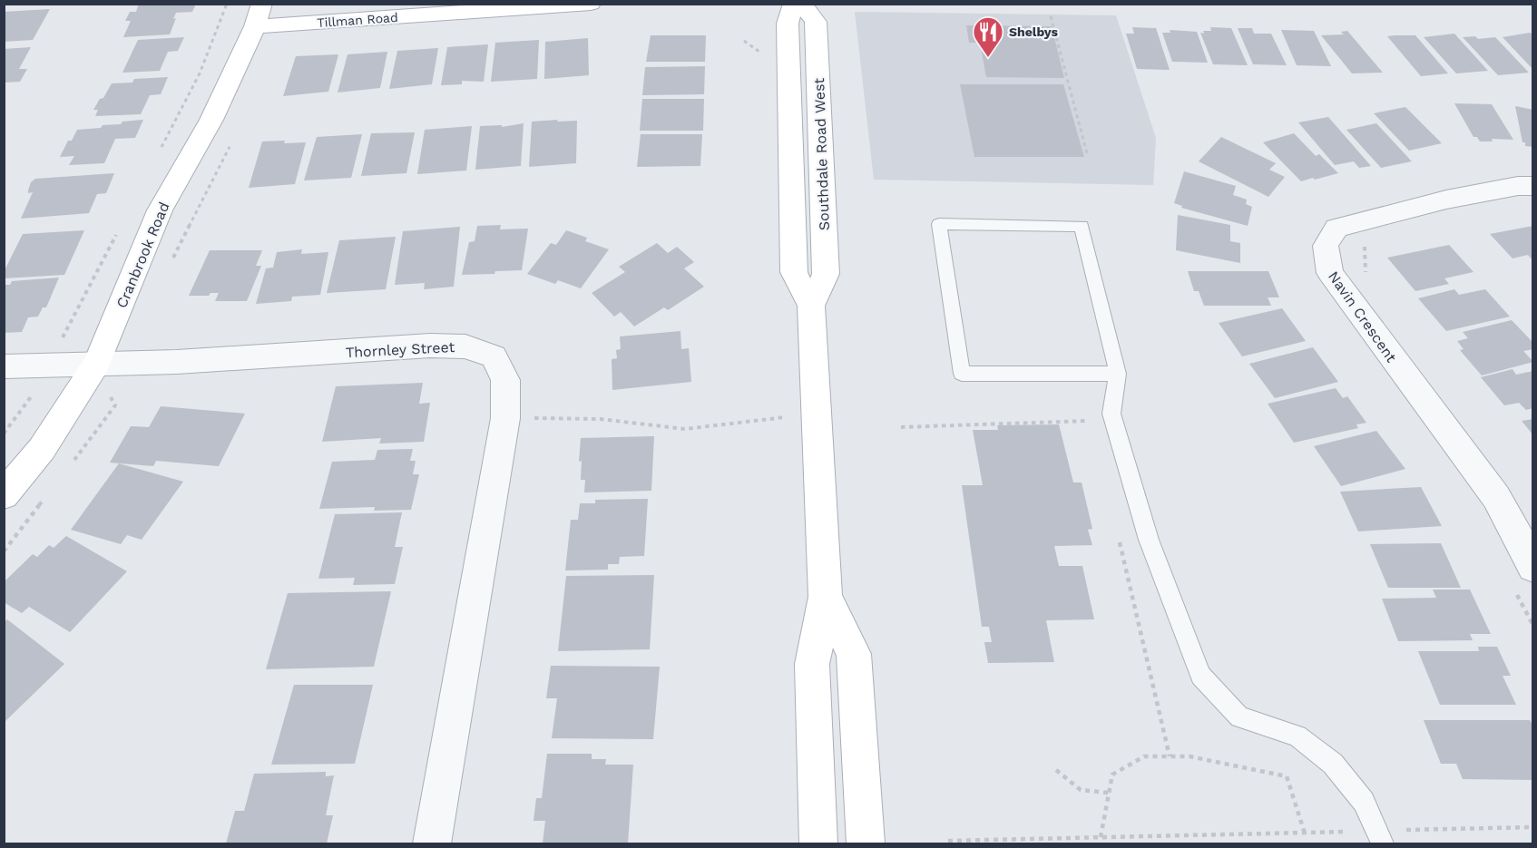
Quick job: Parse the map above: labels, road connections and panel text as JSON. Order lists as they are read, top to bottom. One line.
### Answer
{"streets":{"main road":["Tillman Road","Southdale Road West","Cranbrook Road"],"street":["Navin Crescent","Thornley Street"]},"crossings":[["Tillman Road","Cranbrook Road"],["Cranbrook Road","Thornley Street"]],"places":{"restaurant":["Shelbys"]}}
